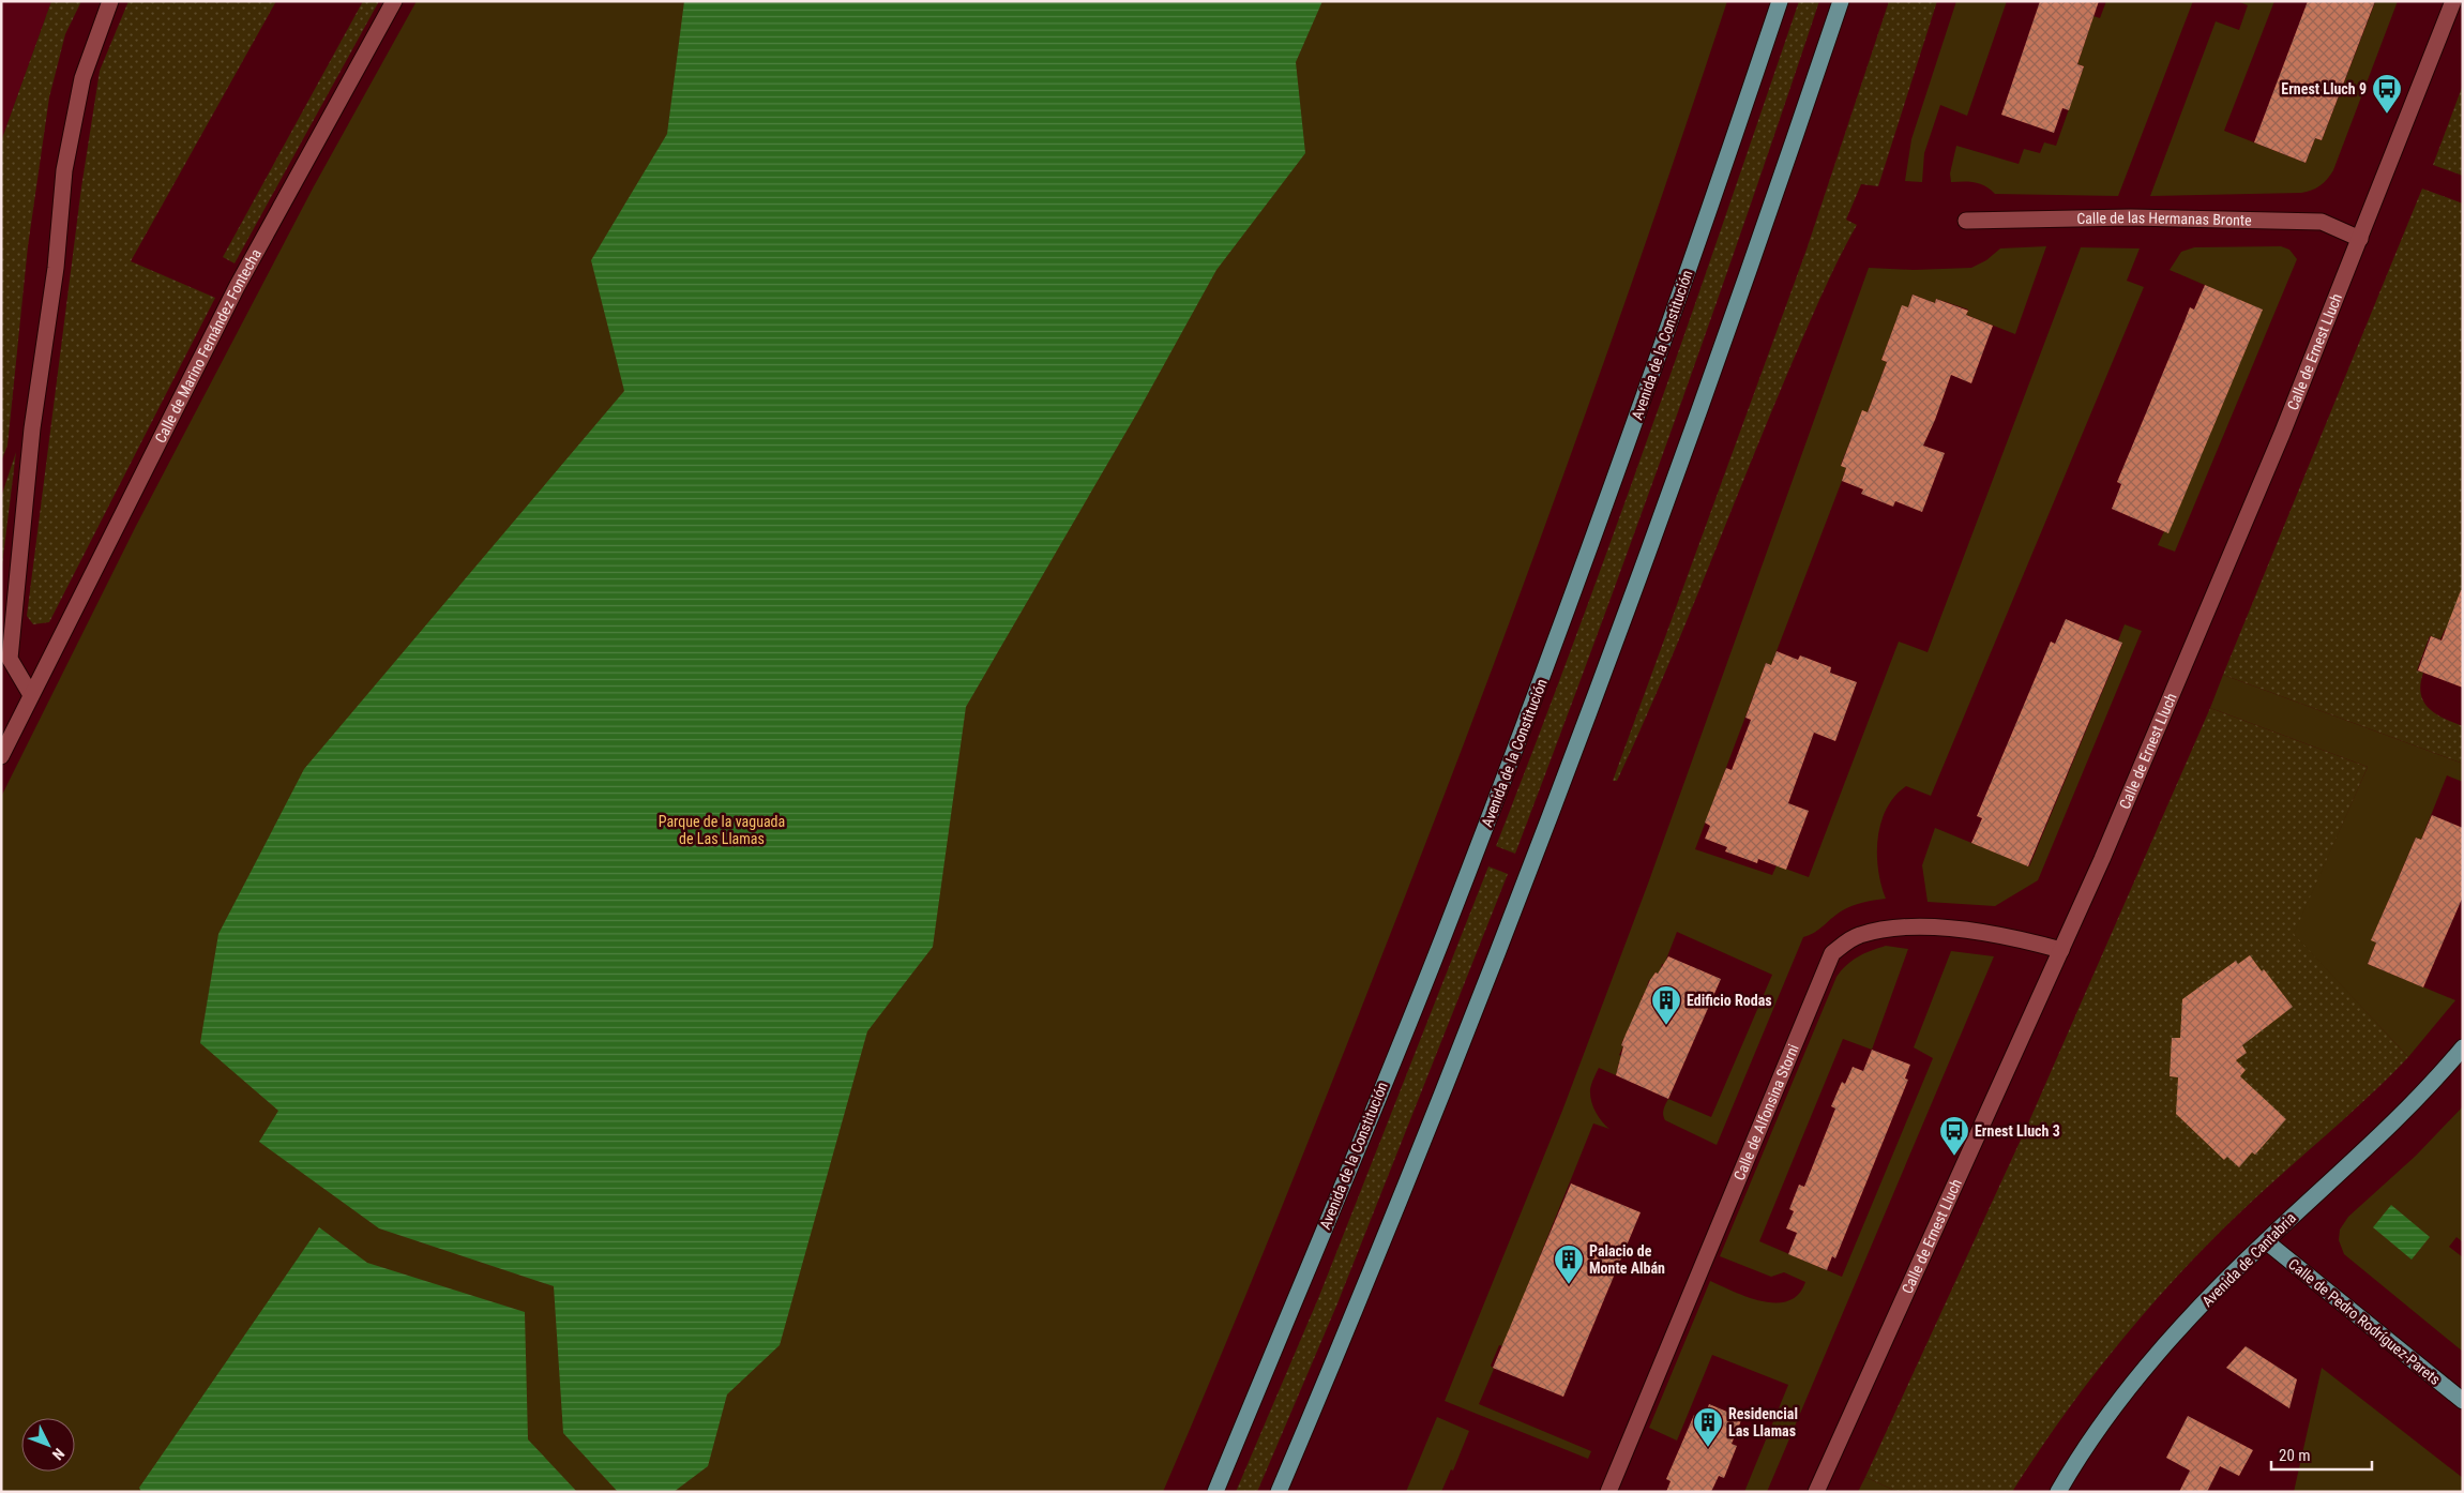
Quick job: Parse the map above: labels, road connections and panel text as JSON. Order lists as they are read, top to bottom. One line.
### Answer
{"streets":{"main road":["Avenida de la Constitución","Avenida de Cantabria","Calle de Pedro Rodríguez-Parets"],"street":["Calle de las Hermanas Bronte","Calle de Marino Fernández Fontecha","Calle de Ernest Lluch","Calle de Alfonsina Storni"]},"crossings":[["Calle de las Hermanas Bronte","Calle de Ernest Lluch"],["Calle de Ernest Lluch","Calle de Alfonsina Storni"],["Avenida de Cantabria","Calle de Pedro Rodríguez-Parets"]],"parks":["Parque de la vaguada de Las Llamas"],"places":{"bus stop":["Ernest Lluch 9","Ernest Lluch 3"],"building":["Edificio Rodas","Palacio de Monte Albán","Residencial Las Llamas"]},"scale_bar":"20 m","north":"bottom right"}
